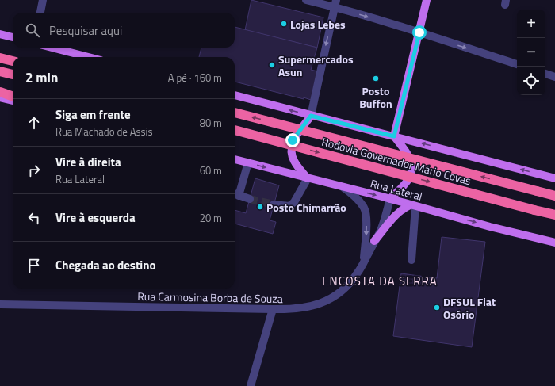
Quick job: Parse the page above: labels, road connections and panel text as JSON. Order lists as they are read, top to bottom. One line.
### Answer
{"streets":{"highway":["Rodovia Governador Mário Covas"],"main road":["Rua Lateral"],"street":["Rua Carmosina Borba de Souza"]},"crossings":[["Rua Lateral","Rua Carmosina Borba de Souza"]],"districts":["ENCOSTA DA SERRA"],"places":["Lojas Lebes","Supermercados Asun","Posto Buffon","Posto Chimarrão","DFSUL Fiat Osório"],"page":{"map_buttons":["+","−"],"search":"Pesquisar aqui","heading":["2 min","A pé · 160 m"],"list":[["Siga em frente","Rua Machado de Assis","80 m"],["Vire à direita","Rua Lateral","60 m"],["Vire à esquerda","20 m"],"Chegada ao destino"]}}
